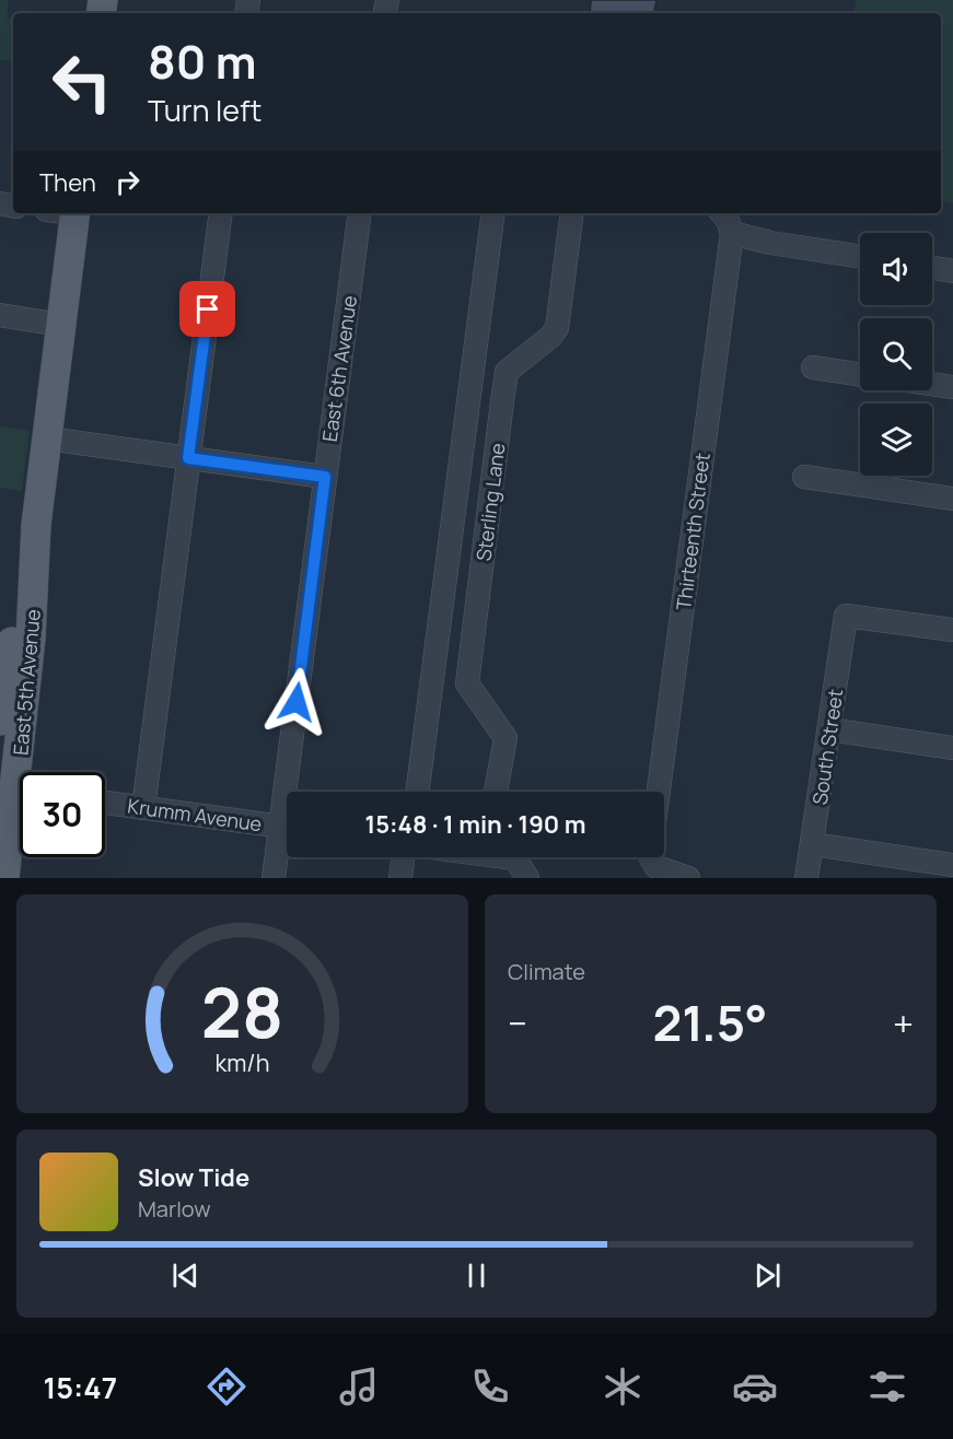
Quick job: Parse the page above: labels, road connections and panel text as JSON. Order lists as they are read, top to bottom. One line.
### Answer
{"streets":{"main road":["East 5th Avenue"],"street":["East 6th Avenue","Sterling Lane","Thirteenth Street","South Street","Krumm Avenue"]},"page":{"turn":["80 m","Turn left"],"then":"Then","limit":"30","trip":"15:48 · 1 min · 190 m","tile":"Climate","heat":["−","21.5°","+"],"song":["Slow Tide","Marlow"],"tabs":"15:47","gauge":["28","km/h"]}}
